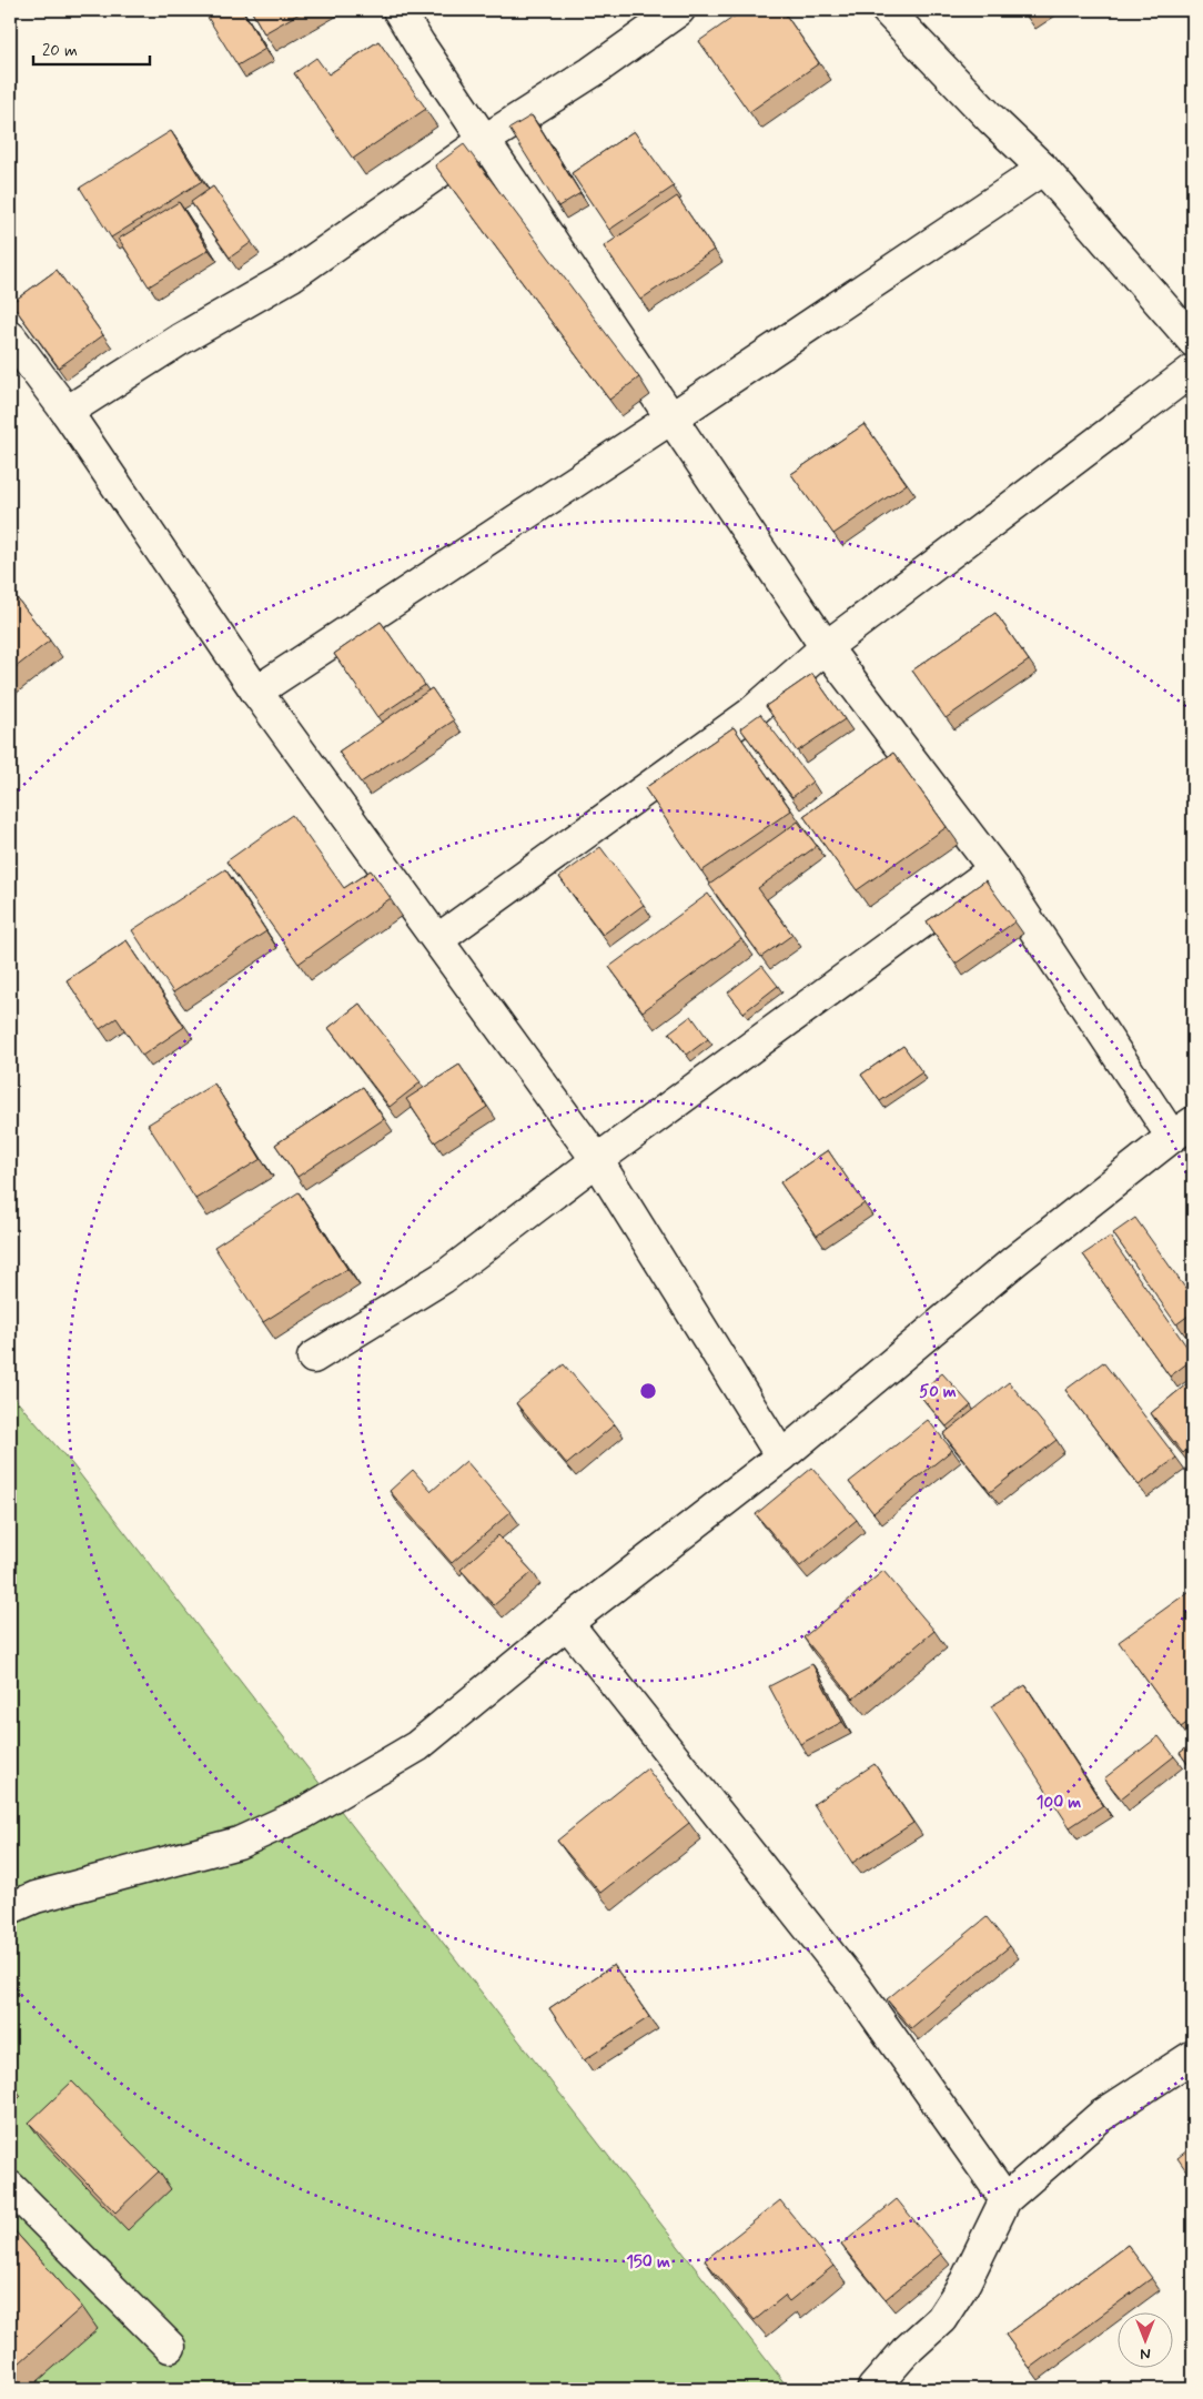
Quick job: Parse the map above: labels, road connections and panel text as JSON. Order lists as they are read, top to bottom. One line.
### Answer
{"scale_bar":"20 m","north":"bottom","rings":["50 m","100 m","150 m"]}
